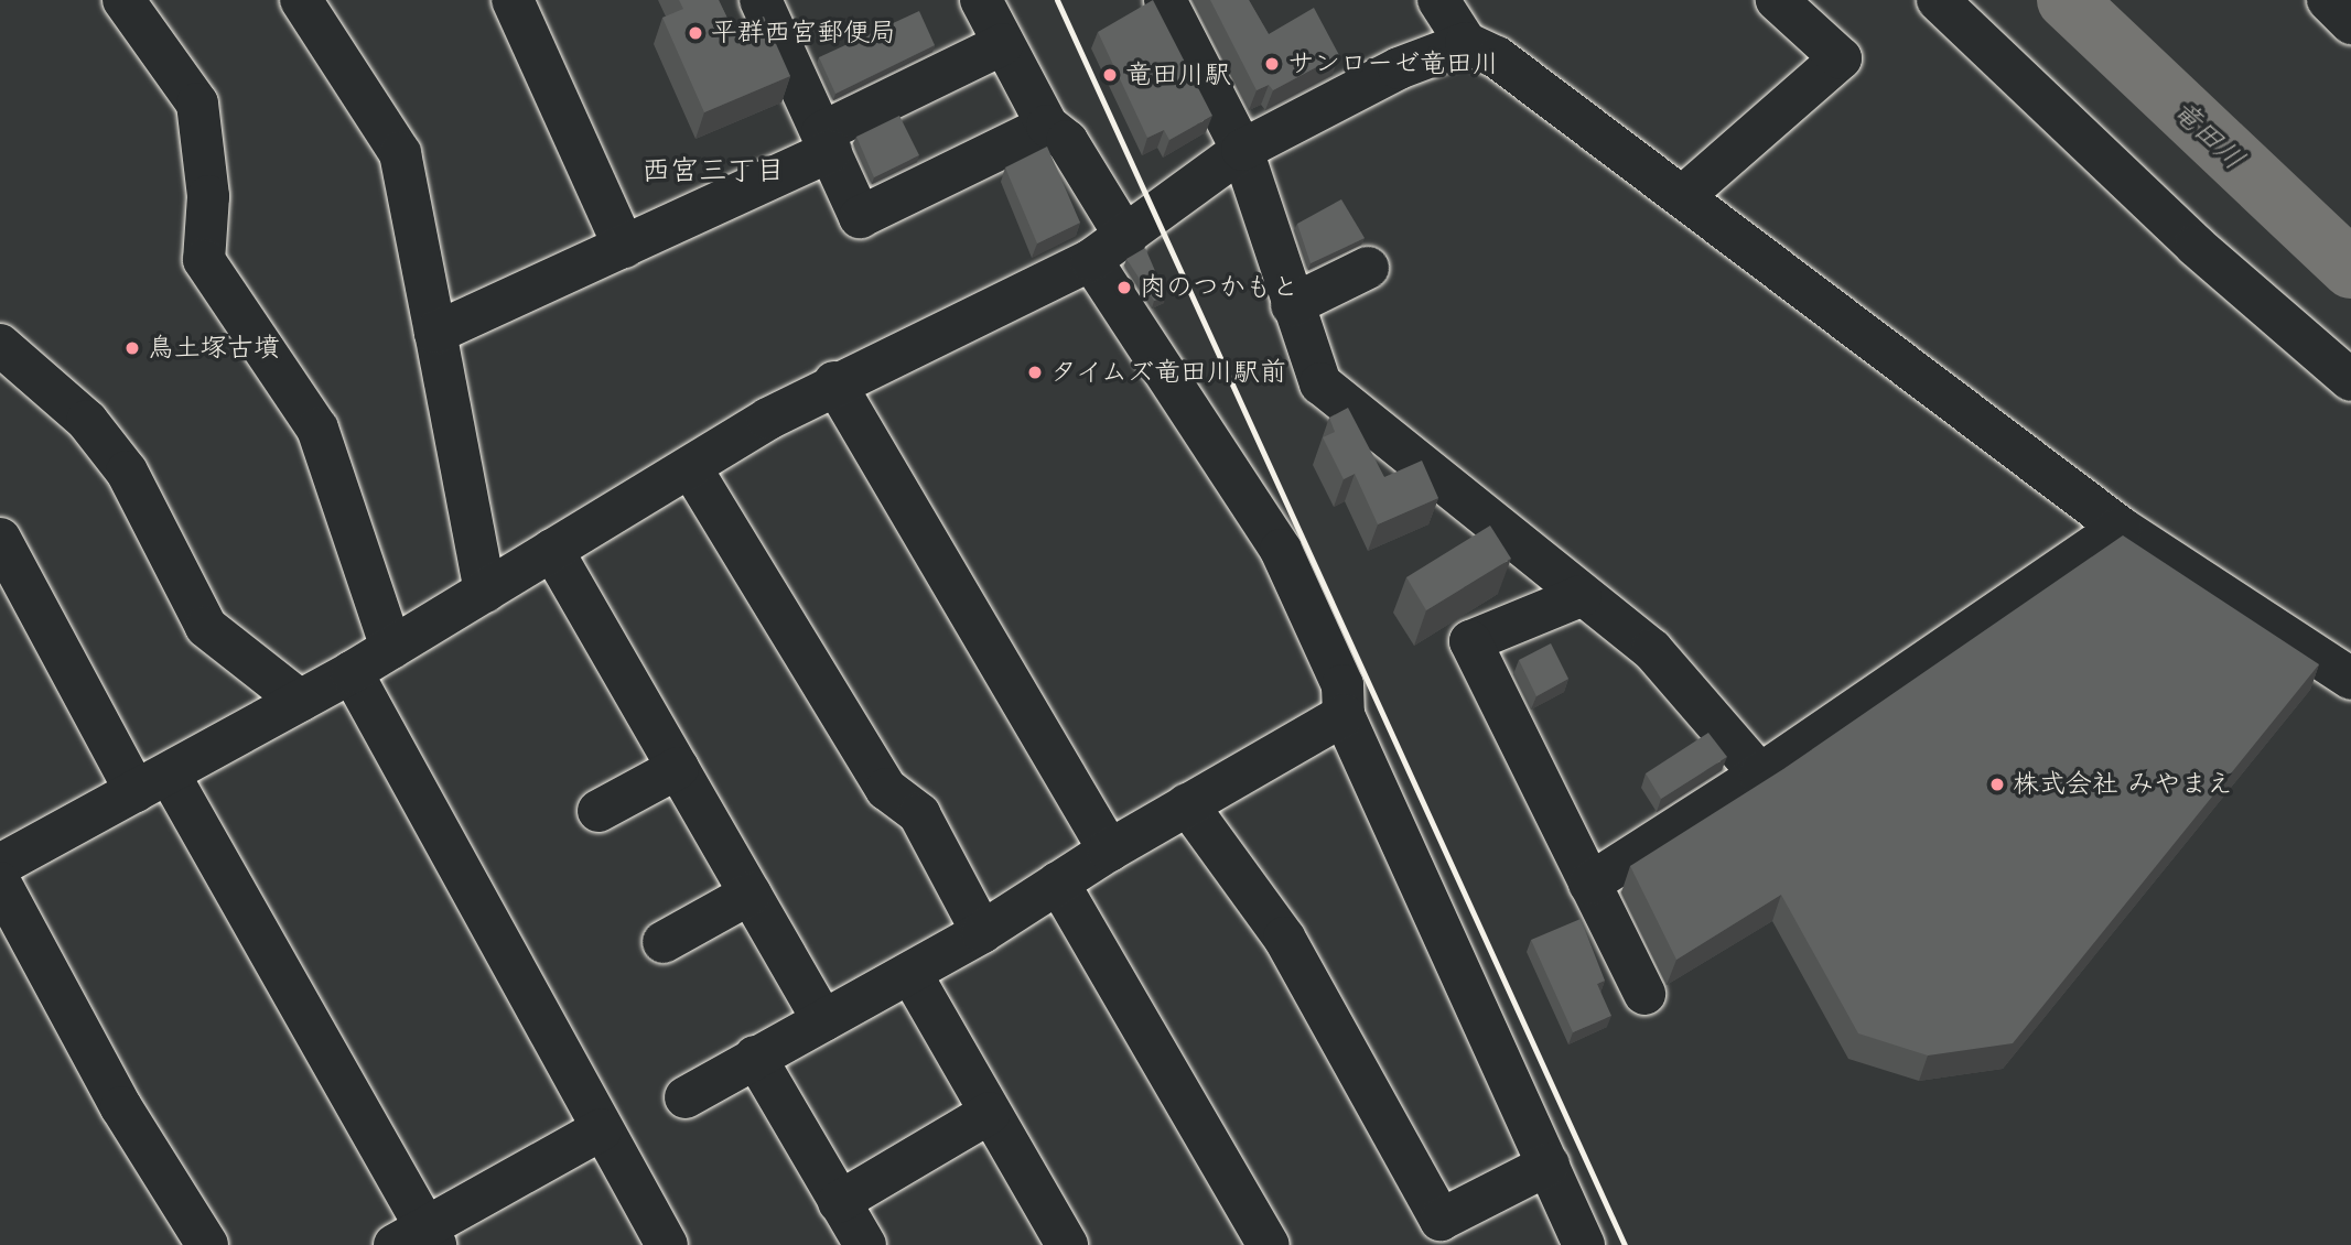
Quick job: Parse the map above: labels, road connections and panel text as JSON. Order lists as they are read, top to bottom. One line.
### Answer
{"districts":["西宮三丁目"],"water":["竜田川"],"places":["平群西宮郵便局","サンローゼ竜田川","竜田川駅","肉のつかもと","鳥土塚古墳","タイムズ竜田川駅前","株式会社 みやまえ"]}
